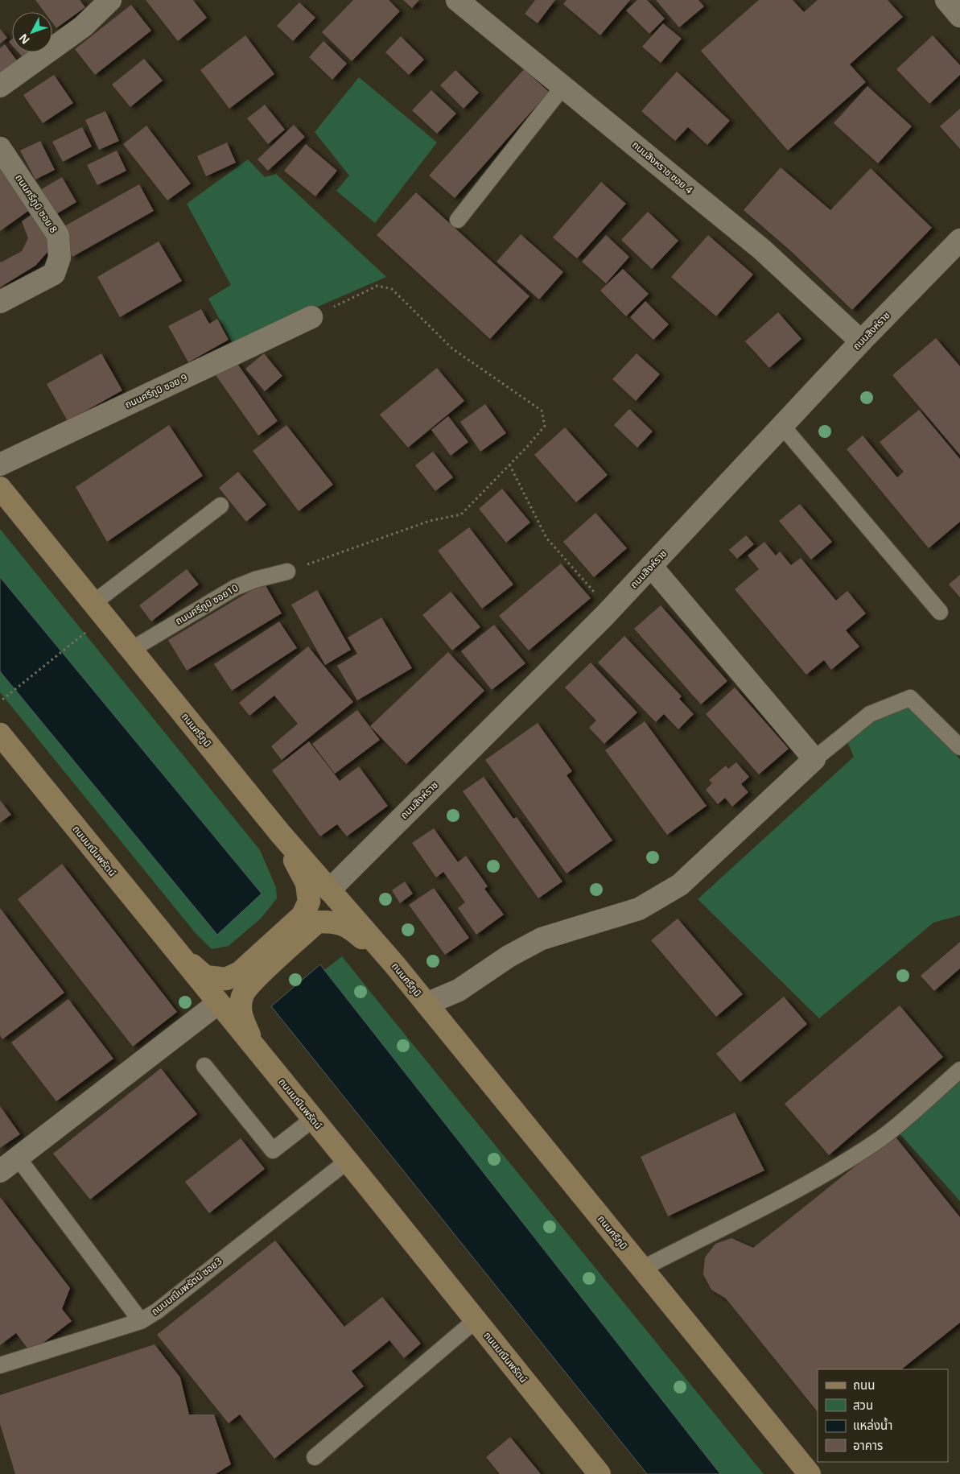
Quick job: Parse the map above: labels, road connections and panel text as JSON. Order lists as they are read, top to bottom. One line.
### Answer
{"streets":{"main road":["ถนนศรีภูมิ","ถนนมณีนพรัตน์"],"street":["ถนนสิงหราช ซอย 4","ถนนศรีภูมิ ซอย 8","ถนนสิงห์ราช","ถนนศรีภูมิ ซอย 9"],"lane":["ถนนศรีภูมิ ซอย10","ถนนมณีนพรัตน์ ซอย3"]},"crossings":[["ถนนสิงหราช ซอย 4","ถนนสิงห์ราช"],["ถนนสิงห์ราช","ถนนศรีภูมิ"],["ถนนศรีภูมิ ซอย10","ถนนศรีภูมิ"],["ถนนมณีนพรัตน์","ถนนมณีนพรัตน์ ซอย3"]],"legend":["ถนน","สวน","แหล่งน้ำ","อาคาร"],"north":"bottom left"}
